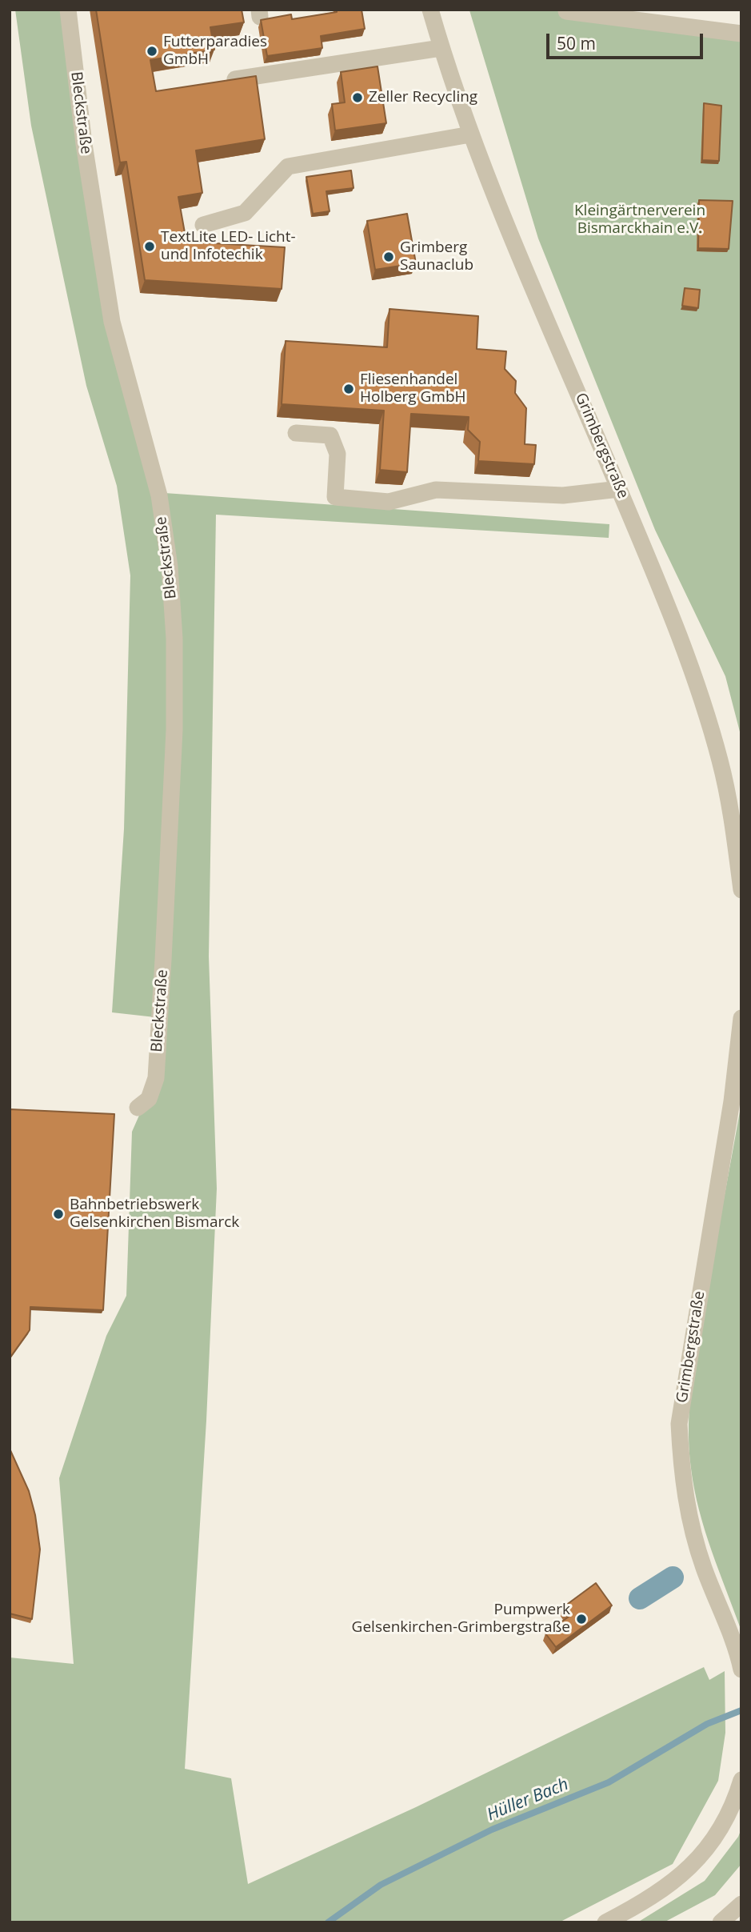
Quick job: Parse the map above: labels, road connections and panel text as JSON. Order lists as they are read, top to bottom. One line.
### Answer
{"streets":{"street":["Bleckstraße","Grimbergstraße"]},"water":["Hüller Bach"],"parks":["Kleingärtnerverein Bismarckhain e.V."],"places":["Futterparadies GmbH","Zeller Recycling","TextLite LED- Licht- und Infotechik","Grimberg Saunaclub","Fliesenhandel Holberg GmbH","Bahnbetriebswerk Gelsenkirchen Bismarck","Pumpwerk Gelsenkirchen-Grimbergstraße"],"scale_bar":"50 m"}
